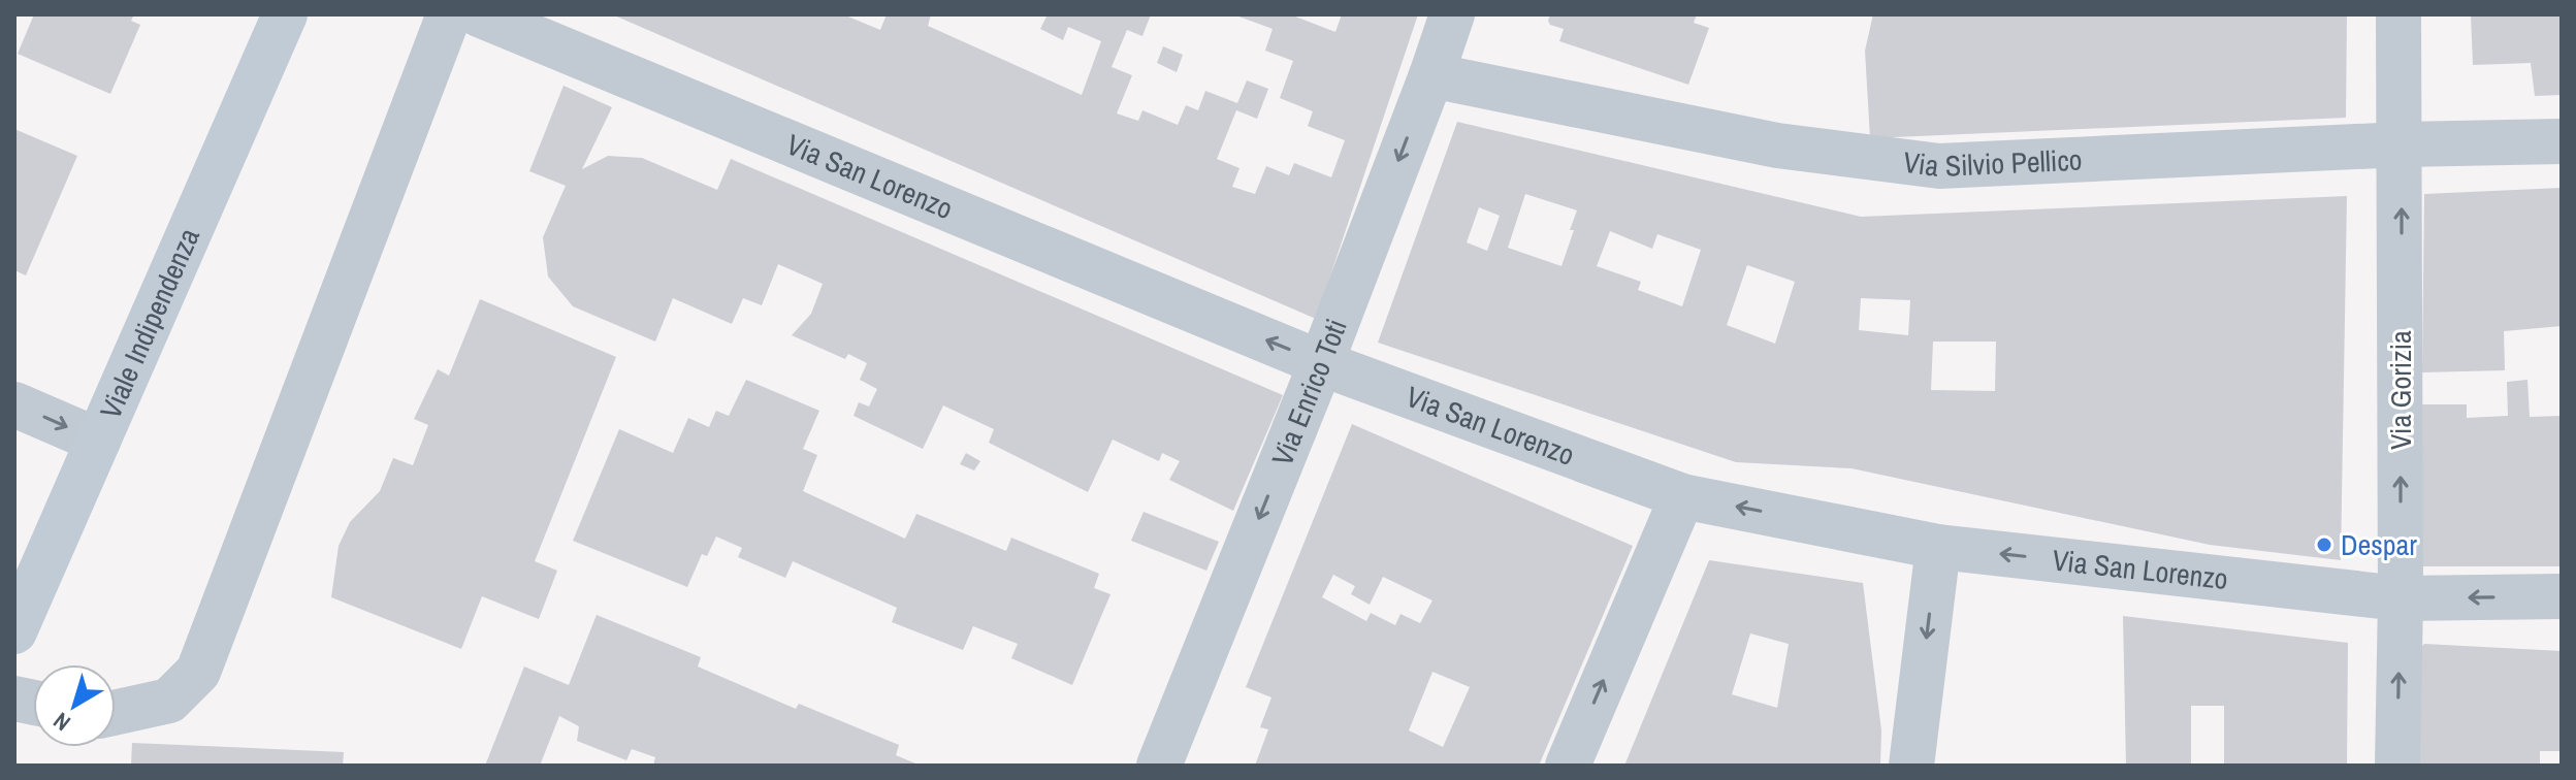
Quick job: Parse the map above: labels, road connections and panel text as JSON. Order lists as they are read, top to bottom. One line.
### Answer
{"streets":{"main road":["Viale Indipendenza"],"street":["Via Silvio Pellico","Via San Lorenzo","Via Gorizia","Via Enrico Toti"]},"crossings":[["Via Silvio Pellico","Via Gorizia"],["Via Silvio Pellico","Via Enrico Toti"],["Via San Lorenzo","Via Gorizia"],["Via San Lorenzo","Via Enrico Toti"]],"one_way":["Via San Lorenzo","Via Gorizia"],"places":["Despar"],"north":"bottom left"}
